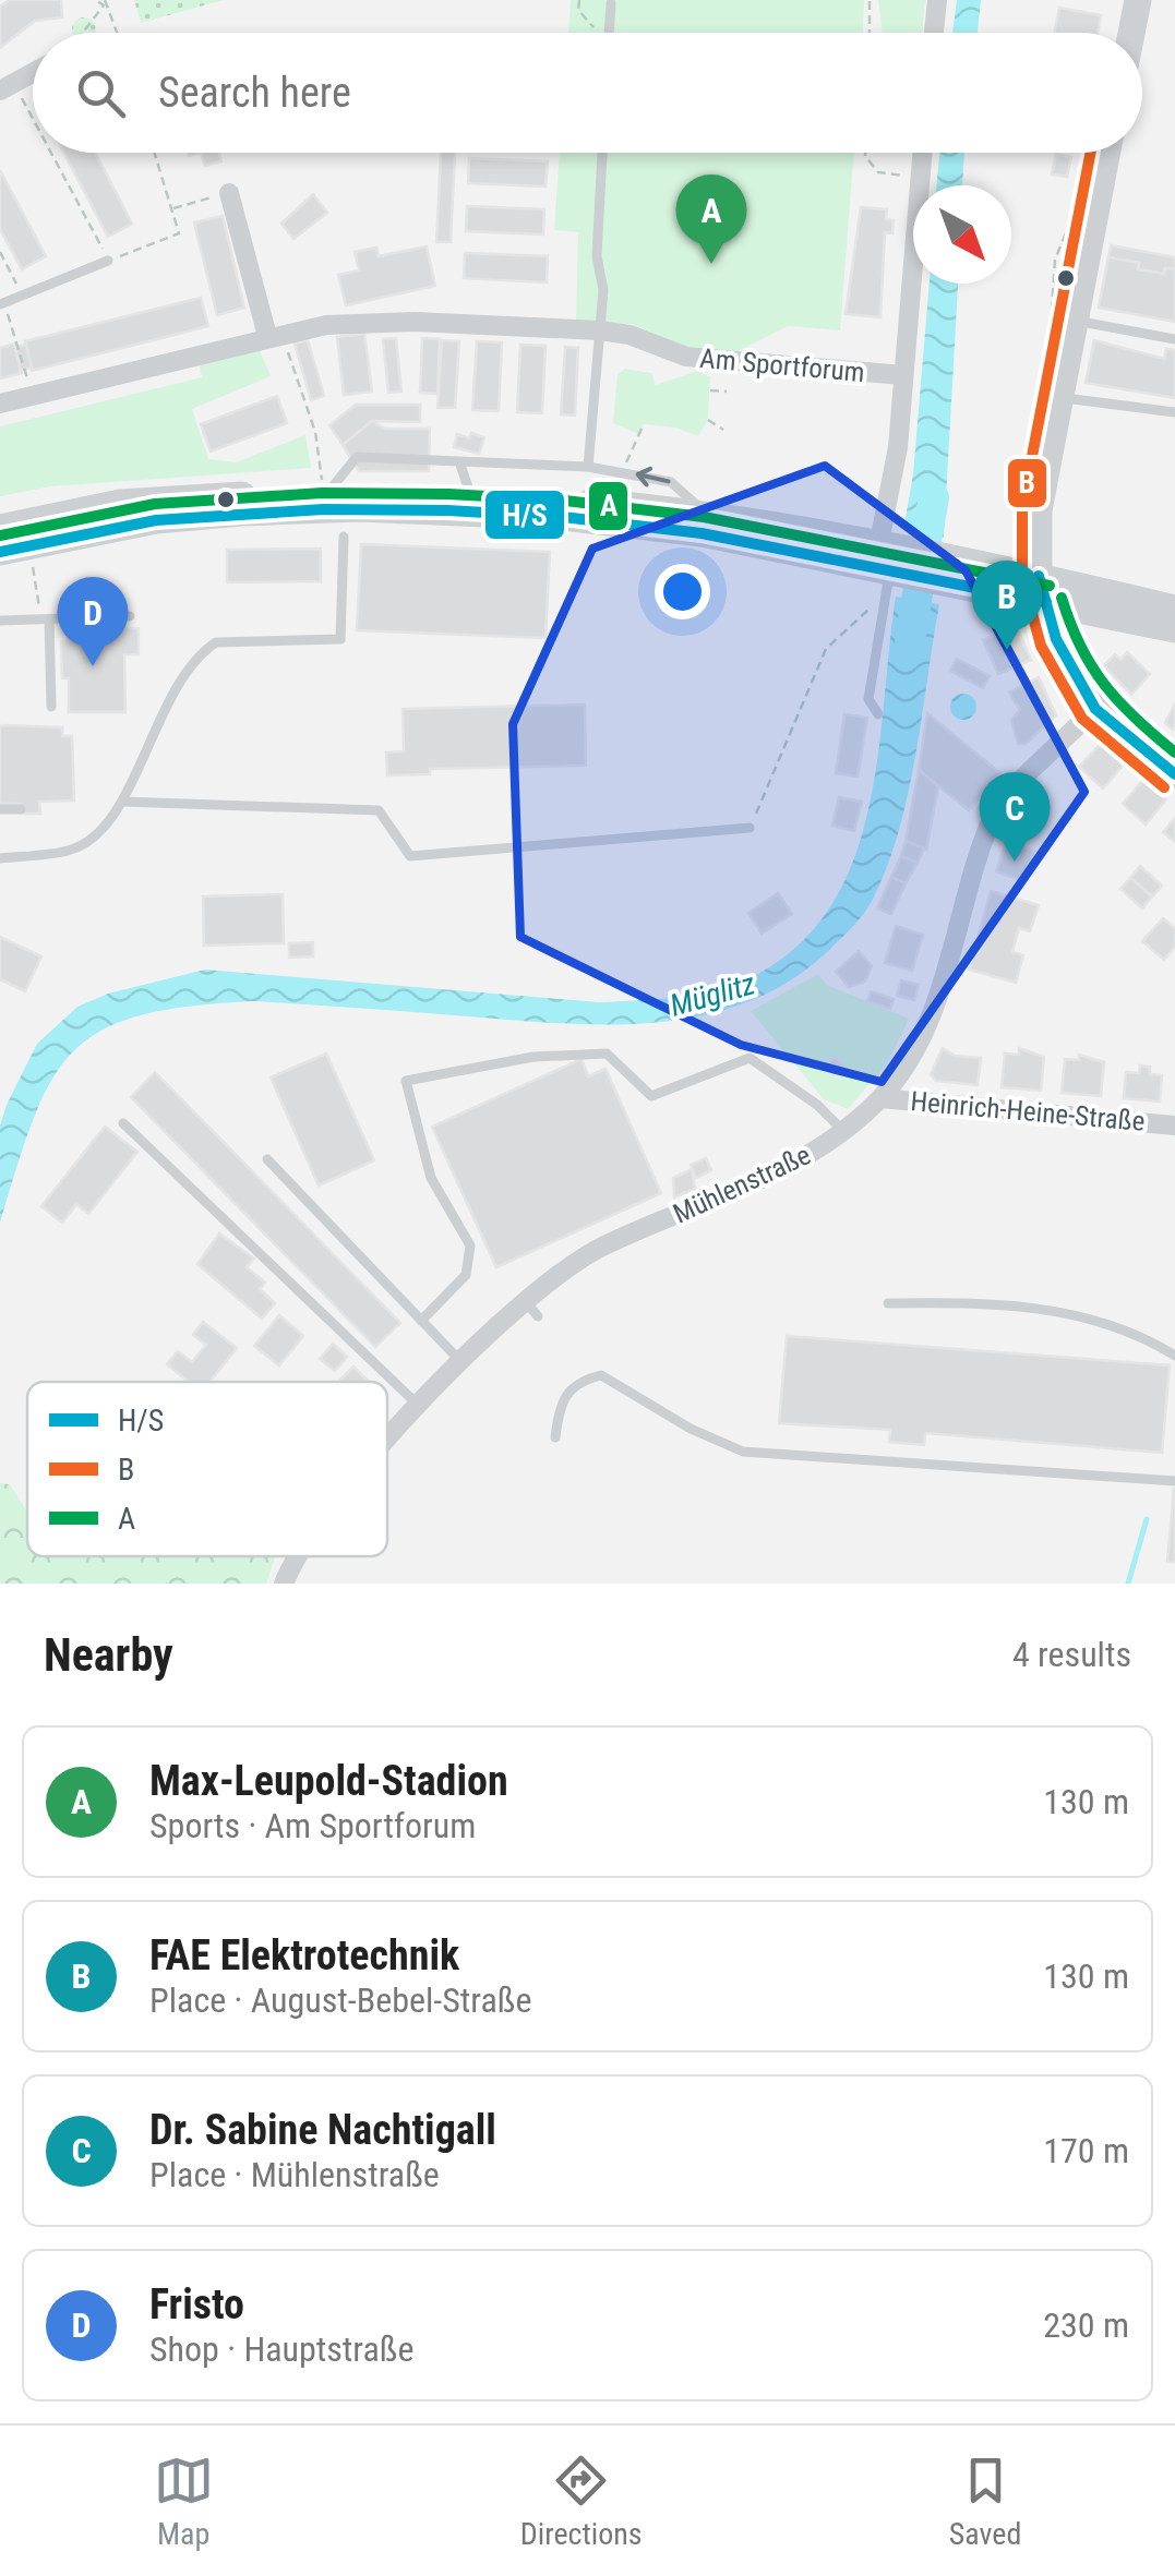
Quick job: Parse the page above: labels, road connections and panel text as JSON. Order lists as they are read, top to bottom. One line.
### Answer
{"streets":{"street":["Am Sportforum","Heinrich-Heine-Straße","Mühlenstraße"]},"crossings":[["Heinrich-Heine-Straße","Mühlenstraße"]],"water":["Müglitz"],"lines":["transit line B","transit line A","transit line H/S"],"legend":["H/S","B","A"],"north":"bottom right","page":{"search":"Search here","pins":["A","B","D","C"],"heading":["Nearby","4 results"],"list":[{"mark":"A","name":"Max-Leupold-Stadion","note":"Sports · Am Sportforum","value":"130 m"},{"mark":"B","name":"FAE Elektrotechnik","note":"Place · August-Bebel-Straße","value":"130 m"},{"mark":"C","name":"Dr. Sabine Nachtigall","note":"Place · Mühlenstraße","value":"170 m"},{"mark":"D","name":"Fristo","note":"Shop · Hauptstraße","value":"230 m"}],"nav":["Map","Directions","Saved"]}}
